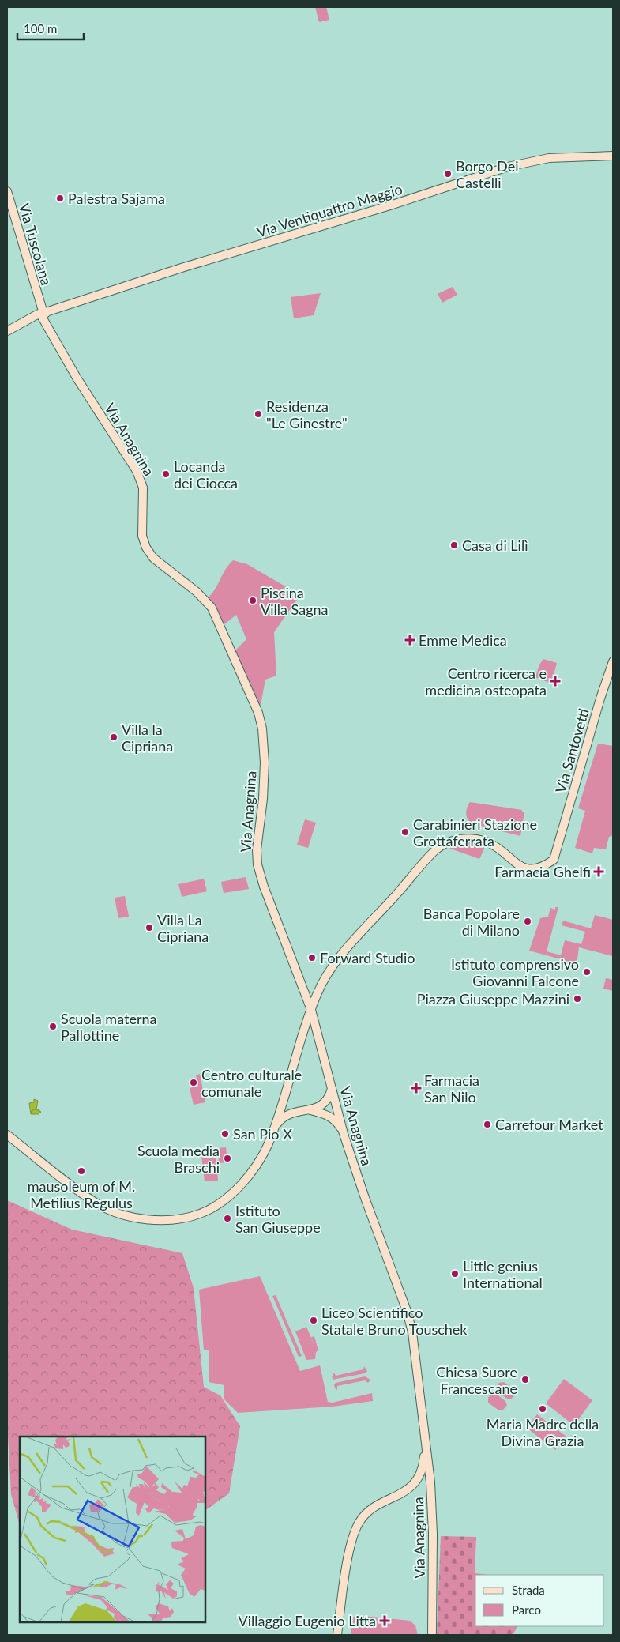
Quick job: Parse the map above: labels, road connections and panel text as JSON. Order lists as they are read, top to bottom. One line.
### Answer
{"streets":{"main road":["Via Ventiquattro Maggio","Via Tuscolana","Via Anagnina","Via Santovetti"]},"crossings":[["Via Ventiquattro Maggio","Via Tuscolana"],["Via Ventiquattro Maggio","Via Anagnina"],["Via Tuscolana","Via Anagnina"],["Via Anagnina","Via Santovetti"]],"places":{"other":["Borgo Dei Castelli","Palestra Sajama","Residenza \"Le Ginestre\"","Locanda dei Ciocca","Casa di Lilì","Piscina Villa Sagna","Villa la Cipriana","Carabinieri Stazione Grottaferrata","Banca Popolare di Milano","Villa La Cipriana","Forward Studio","Istituto comprensivo Giovanni Falcone","Piazza Giuseppe Mazzini","Scuola materna Pallottine","Centro culturale comunale","Carrefour Market","San Pio X","Scuola media Braschi","mausoleum of M. Metilius Regulus","Istituto San Giuseppe","Little genius International","Liceo Scientifico Statale Bruno Touschek","Chiesa Suore Francescane","Maria Madre della Divina Grazia"],"health":["Emme Medica","Centro ricerca e medicina osteopata","Farmacia Ghelfi","Farmacia San Nilo","Villaggio Eugenio Litta"]},"legend":["Strada","Parco"],"scale_bar":"100 m"}
